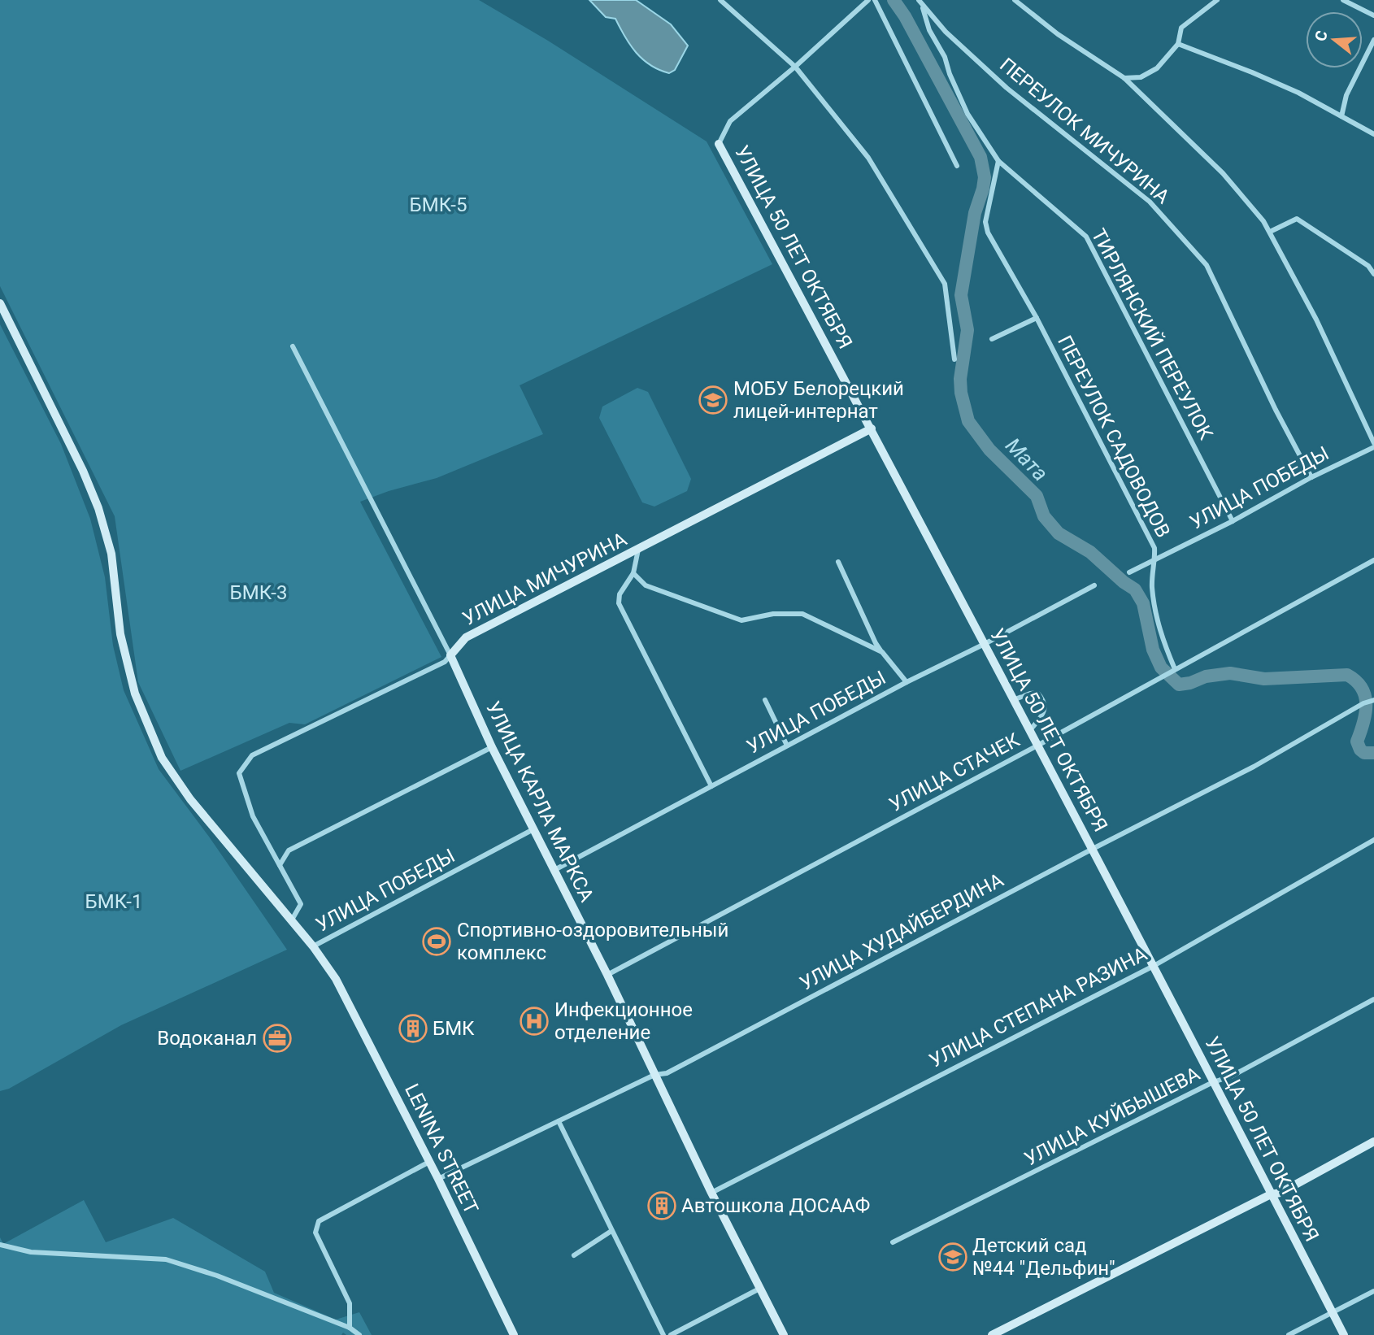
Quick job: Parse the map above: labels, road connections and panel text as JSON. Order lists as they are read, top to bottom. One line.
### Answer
{"streets":{"street":["ПЕРЕУЛОК МИЧУРИНА","УЛИЦА 50 ЛЕТ ОКТЯБРЯ","ТИРЛЯНСКИЙ ПЕРЕУЛОК","ПЕРЕУЛОК САДОВОДОВ","УЛИЦА ПОБЕДЫ","УЛИЦА МИЧУРИНА","УЛИЦА СТАЧЕК","УЛИЦА КАРЛА МАРКСА","УЛИЦА ХУДАЙБЕРДИНА","УЛИЦА СТЕПАНА РАЗИНА","УЛИЦА КУЙБЫШЕВА","LENINA STREET"]},"crossings":[["ПЕРЕУЛОК МИЧУРИНА","ТИРЛЯНСКИЙ ПЕРЕУЛОК"],["ПЕРЕУЛОК МИЧУРИНА","УЛИЦА ПОБЕДЫ"],["УЛИЦА 50 ЛЕТ ОКТЯБРЯ","УЛИЦА ПОБЕДЫ"],["УЛИЦА 50 ЛЕТ ОКТЯБРЯ","УЛИЦА МИЧУРИНА"],["УЛИЦА 50 ЛЕТ ОКТЯБРЯ","УЛИЦА СТАЧЕК"],["УЛИЦА 50 ЛЕТ ОКТЯБРЯ","УЛИЦА ХУДАЙБЕРДИНА"],["УЛИЦА 50 ЛЕТ ОКТЯБРЯ","УЛИЦА СТЕПАНА РАЗИНА"],["УЛИЦА 50 ЛЕТ ОКТЯБРЯ","УЛИЦА КУЙБЫШЕВА"],["ТИРЛЯНСКИЙ ПЕРЕУЛОК","ПЕРЕУЛОК САДОВОДОВ"],["ТИРЛЯНСКИЙ ПЕРЕУЛОК","УЛИЦА ПОБЕДЫ"],["ПЕРЕУЛОК САДОВОДОВ","УЛИЦА ПОБЕДЫ"],["ПЕРЕУЛОК САДОВОДОВ","УЛИЦА СТАЧЕК"],["УЛИЦА ПОБЕДЫ","УЛИЦА КАРЛА МАРКСА"],["УЛИЦА ПОБЕДЫ","LENINA STREET"],["УЛИЦА МИЧУРИНА","УЛИЦА КАРЛА МАРКСА"],["УЛИЦА МИЧУРИНА","LENINA STREET"],["УЛИЦА СТАЧЕК","УЛИЦА КАРЛА МАРКСА"],["УЛИЦА КАРЛА МАРКСА","УЛИЦА ХУДАЙБЕРДИНА"],["УЛИЦА КАРЛА МАРКСА","УЛИЦА СТЕПАНА РАЗИНА"],["УЛИЦА ХУДАЙБЕРДИНА","LENINA STREET"]],"water":["Мата"],"parks":["БМК-5","БМК-3","БМК-1"],"places":{"school or university":["МОБУ Белорецкий лицей-интернат","Детский сад №44 \"Дельфин\""],"sports":["Спортивно-оздоровительный комплекс"],"hospital":["Инфекционное отделение"],"building":["БМК","Автошкола ДОСААФ"],"office":["Водоканал"]},"north":"left"}
